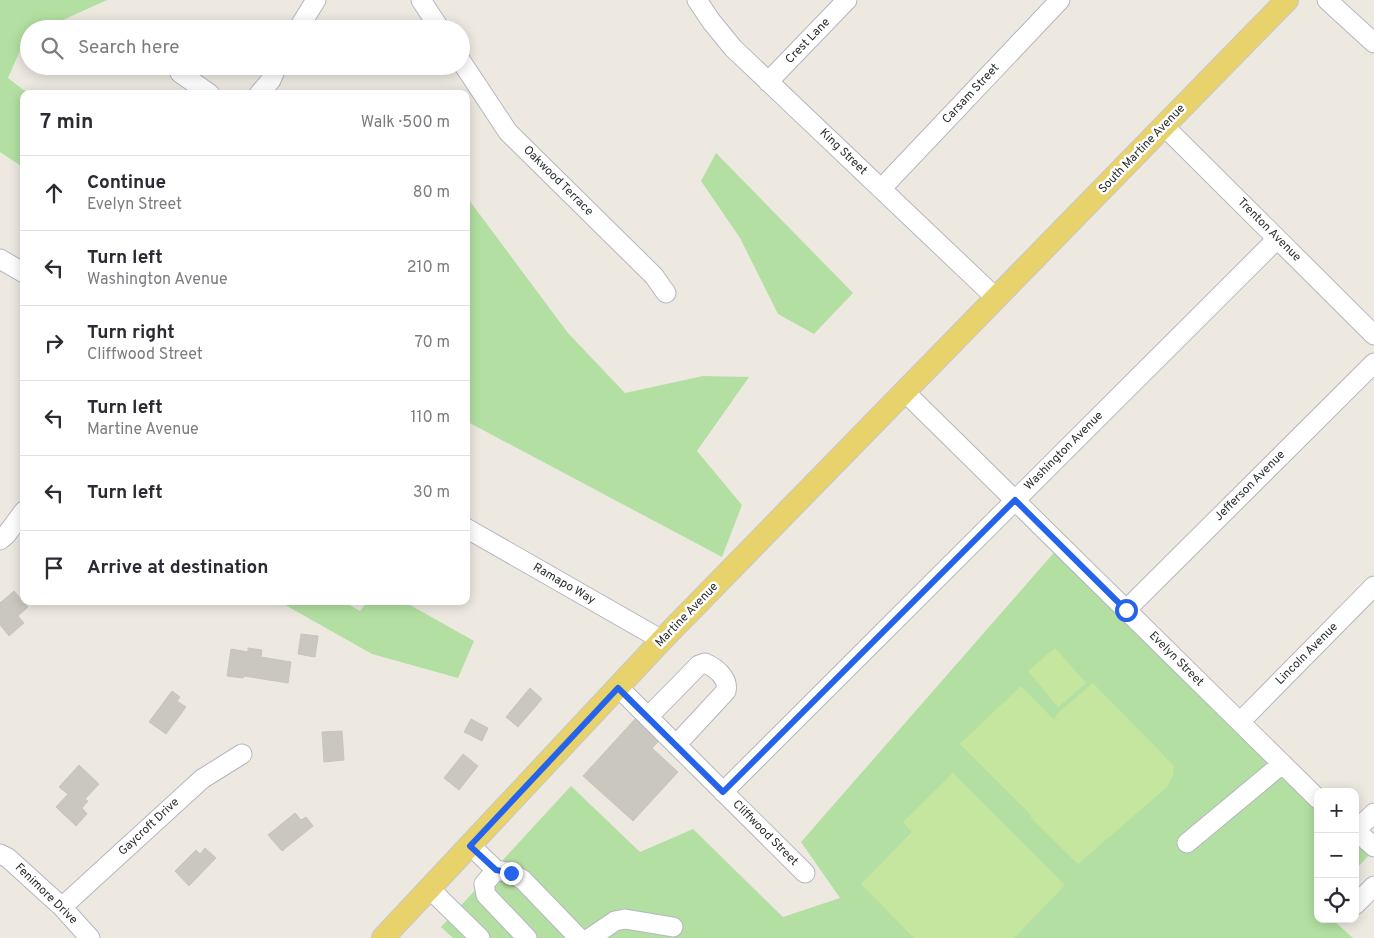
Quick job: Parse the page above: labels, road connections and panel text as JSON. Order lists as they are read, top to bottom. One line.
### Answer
{"streets":{"main road":["South Martine Avenue","Martine Avenue"],"street":["Crest Lane","Carsam Street","King Street","Oakwood Terrace","Trenton Avenue","Washington Avenue","Jefferson Avenue","Ramapo Way","Lincoln Avenue","Evelyn Street","Gaycroft Drive","Cliffwood Street","Fenimore Drive"]},"crossings":[["Crest Lane","King Street"],["Carsam Street","King Street"],["South Martine Avenue","King Street"],["South Martine Avenue","Trenton Avenue"],["South Martine Avenue","Martine Avenue"],["King Street","Martine Avenue"],["Trenton Avenue","Washington Avenue"],["Washington Avenue","Evelyn Street"],["Washington Avenue","Cliffwood Street"],["Jefferson Avenue","Evelyn Street"],["Ramapo Way","Martine Avenue"],["Martine Avenue","Evelyn Street"],["Martine Avenue","Cliffwood Street"],["Lincoln Avenue","Evelyn Street"],["Gaycroft Drive","Fenimore Drive"]],"page":{"search":"Search here","heading":["7 min","Walk · 500 m"],"list":[["Continue","Evelyn Street","80 m"],["Turn left","Washington Avenue","210 m"],["Turn right","Cliffwood Street","70 m"],["Turn left","Martine Avenue","110 m"],["Turn left","30 m"],"Arrive at destination"],"map_buttons":["+","−"]}}
